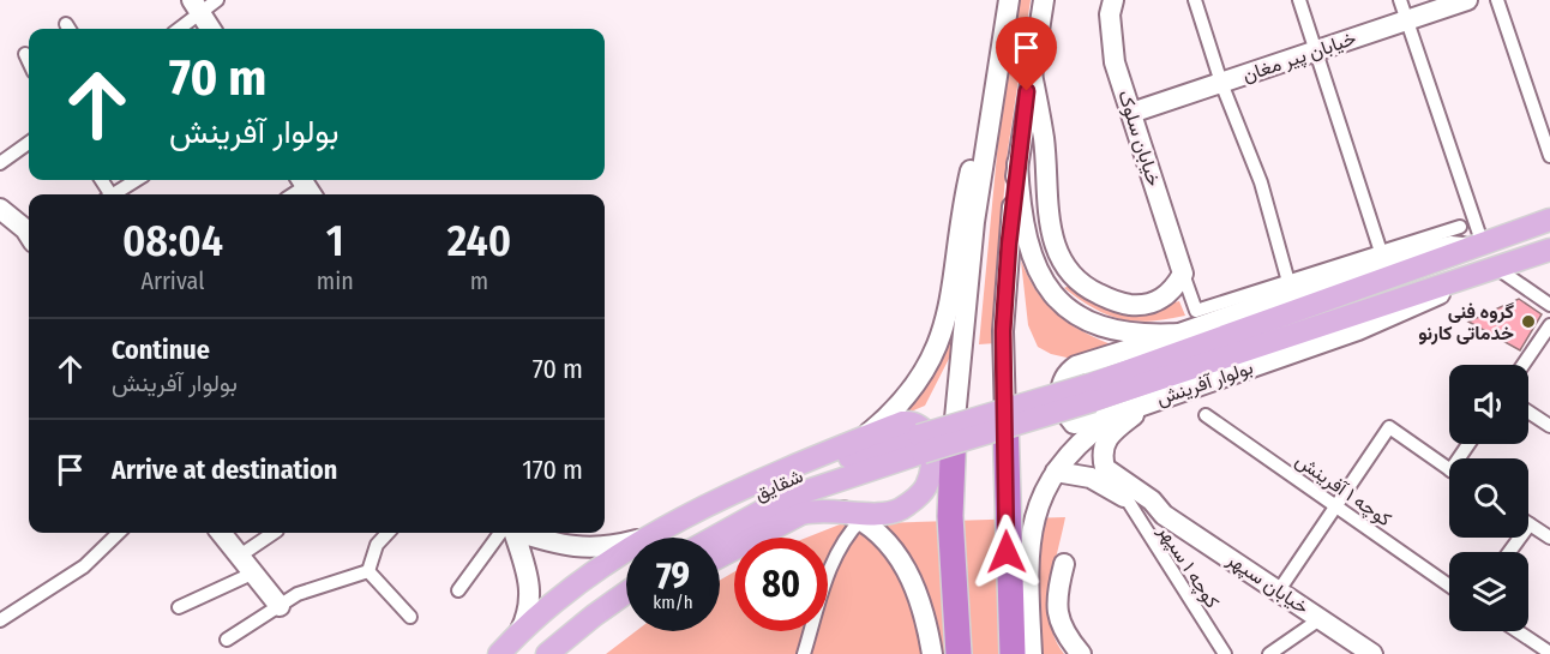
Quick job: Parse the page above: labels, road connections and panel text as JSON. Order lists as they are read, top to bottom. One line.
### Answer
{"streets":{"main road":["خیابان پیر مغان","خیابان سلوک","بولوار آفرینش","شقایق","خیابان سپهر"],"street":["کوچه ۱ آفرینش","کوچه ۱ سپهر"]},"crossings":[["خیابان پیر مغان","خیابان سلوک"],["بولوار آفرینش","خیابان سپهر"],["کوچه ۱ سپهر","خیابان سپهر"]],"places":["گروه فنی خدماتی کارنو"],"page":{"turn":["70 m","بولوار آفرینش"],"eta":["08:04","Arrival","1","min","240","m"],"list":[{"name":"Continue","note":"بولوار آفرینش","value":"70 m"},{"name":"Arrive at destination","value":"170 m"}],"speed":"79 km/h","limit":"80"}}
